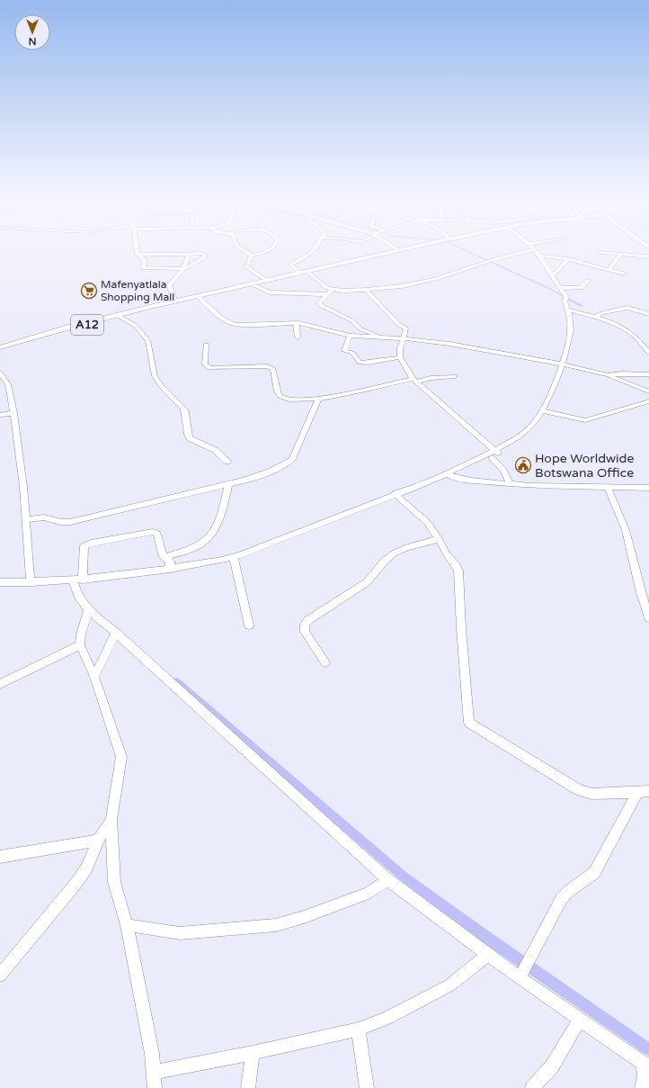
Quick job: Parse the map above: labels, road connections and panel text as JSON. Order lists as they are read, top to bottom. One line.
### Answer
{"streets":{"main road":["A12"]},"places":{"supermarket":["Mafenyatlala Shopping Mall"],"public building":["Hope Worldwide Botswana Office"]},"north":"bottom"}
